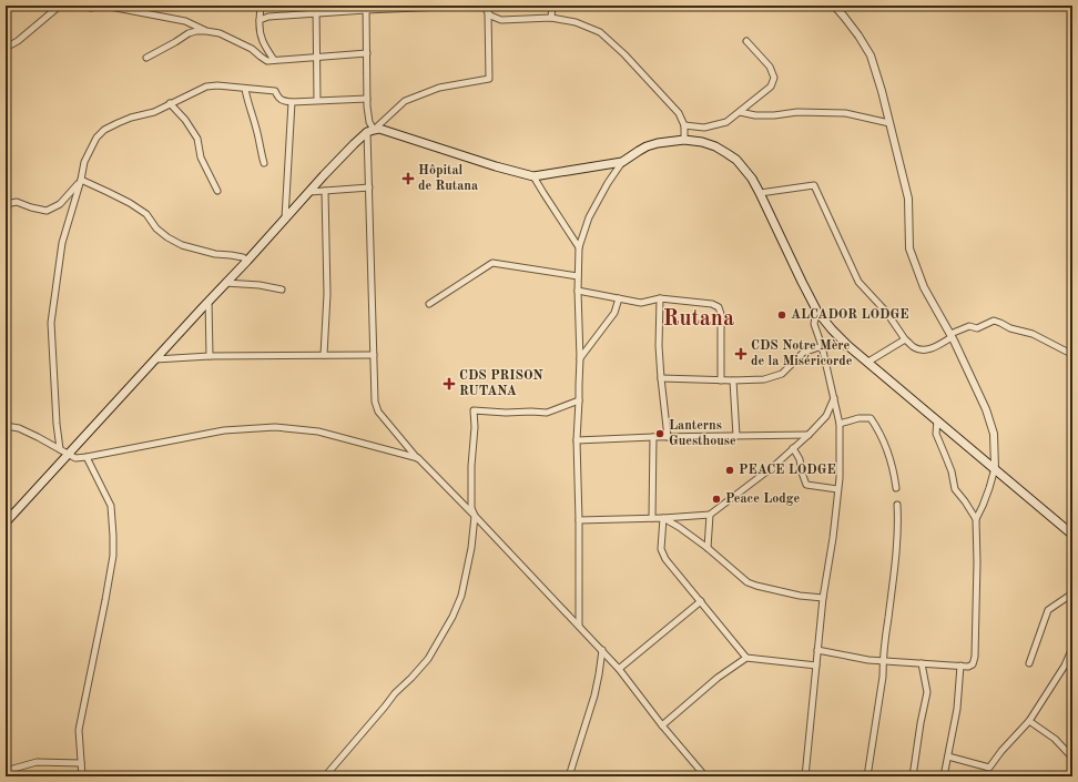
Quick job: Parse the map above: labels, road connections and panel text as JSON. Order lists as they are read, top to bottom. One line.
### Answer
{"districts":["Rutana"],"places":{"health":["Hôpital de Rutana","CDS Notre Mère de la Miséricorde","CDS PRISON RUTANA"],"other":["ALCADOR LODGE","Lanterns Guesthouse","PEACE LODGE","Peace Lodge"]}}
